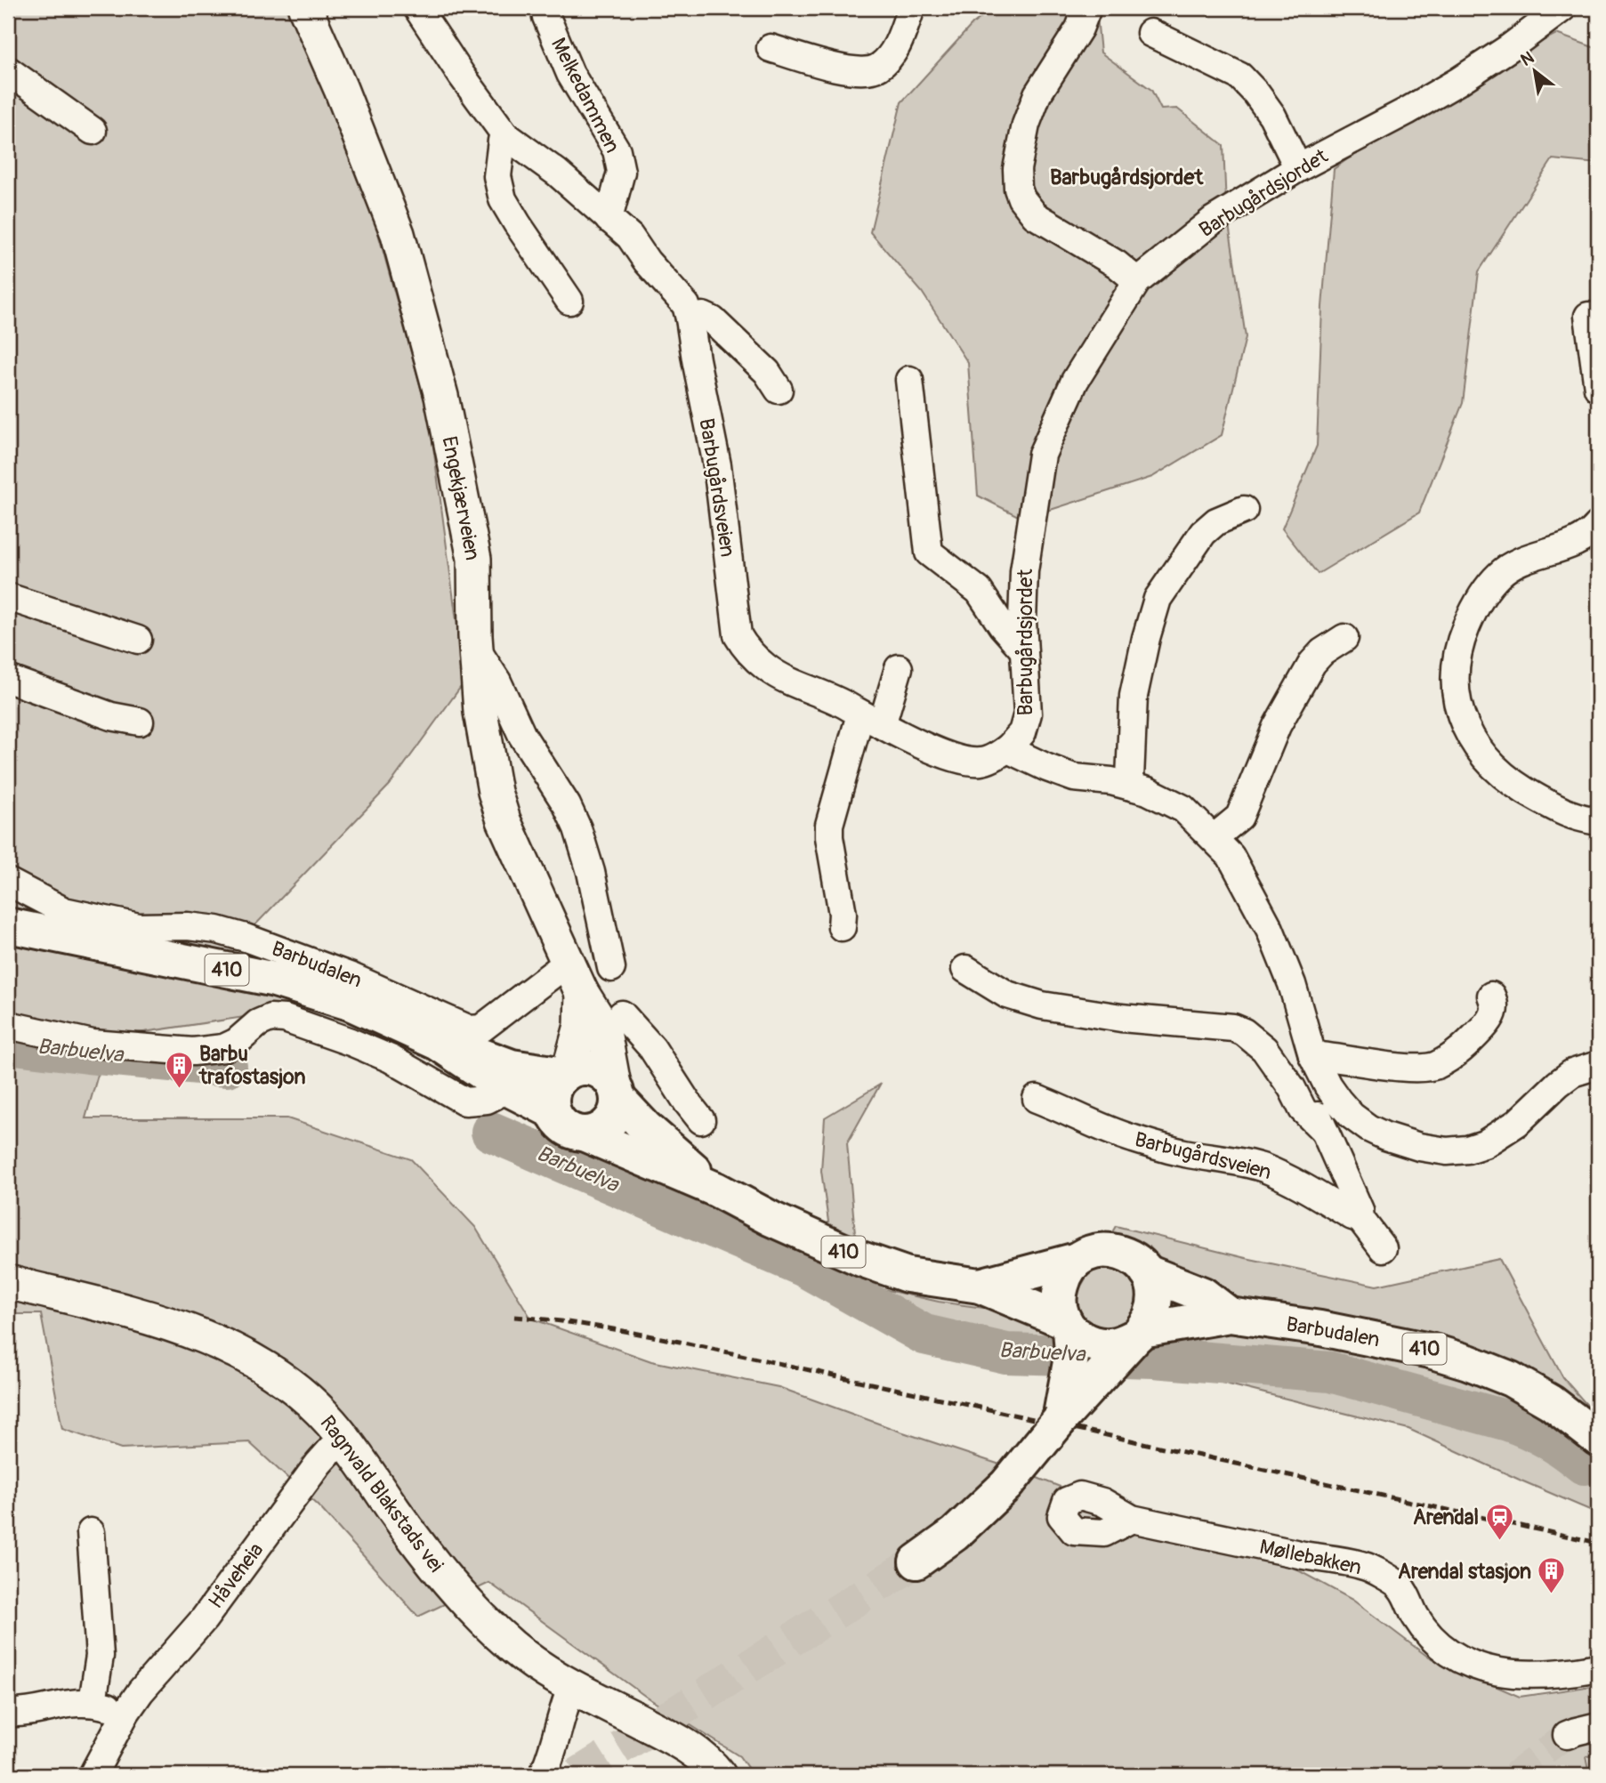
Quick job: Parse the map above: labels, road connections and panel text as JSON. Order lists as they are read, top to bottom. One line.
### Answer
{"streets":{"main road":["Barbudalen","410"],"street":["Melkedammen","Barbugårdsjordet","Barbugårdsveien","Engekjærveien","Ragnvald Blakstads vei","Møllebakken","Håveheia"]},"crossings":[["Melkedammen","Barbugårdsveien"],["Barbugårdsjordet","Barbugårdsveien"],["Engekjærveien","Barbudalen"],["Engekjærveien","410"],["Barbudalen","410"],["Ragnvald Blakstads vei","Håveheia"]],"districts":["Barbugårdsjordet"],"water":["Barbuelva"],"places":{"building":["Barbu trafostasjon","Arendal stasjon"],"station":["Arendal"]},"north":"top left"}
